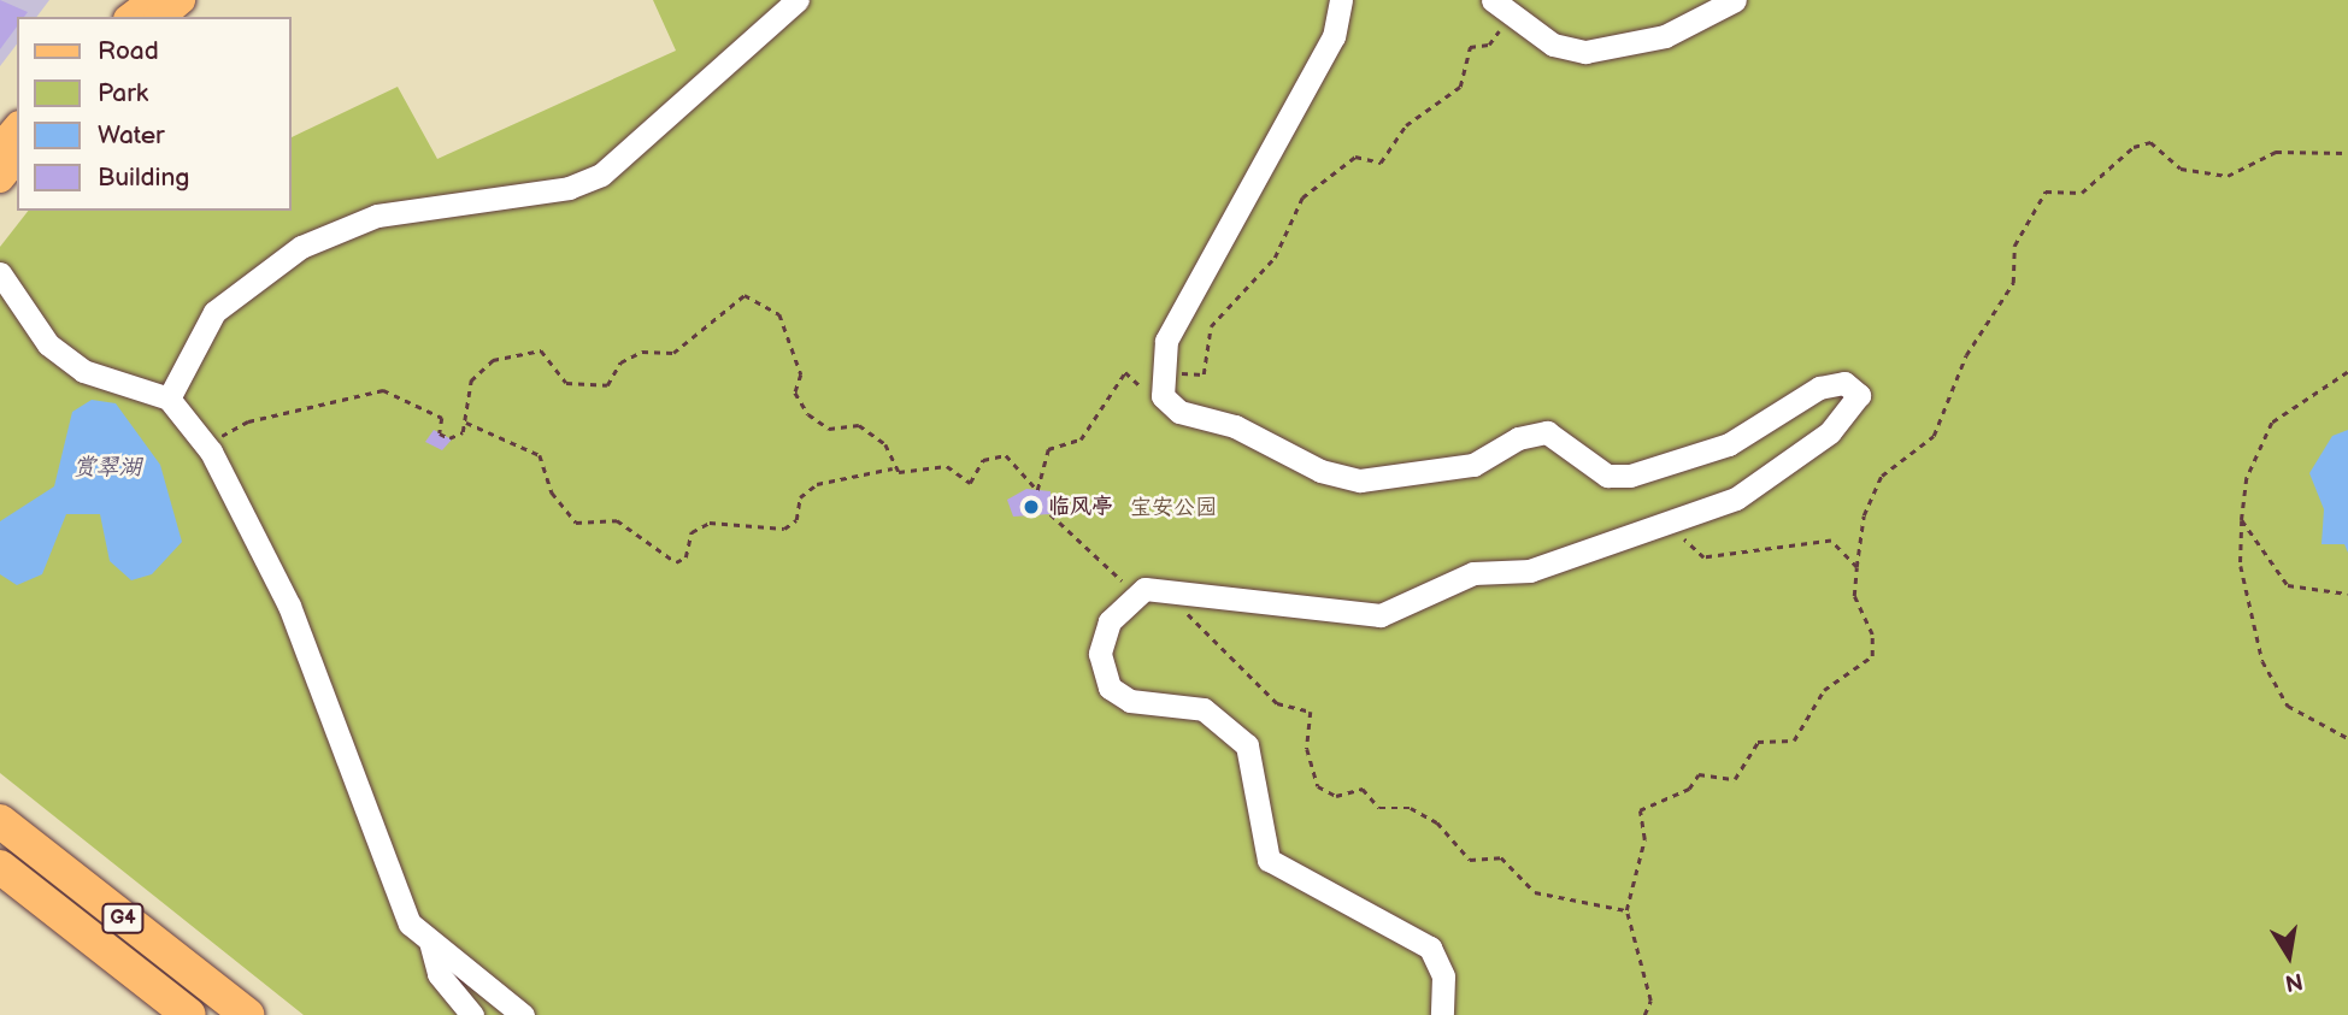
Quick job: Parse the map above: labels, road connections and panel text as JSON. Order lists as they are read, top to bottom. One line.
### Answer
{"streets":{"highway":["G4"]},"water":["赏翠湖"],"parks":["宝安公园"],"places":["临风亭"],"legend":["Road","Park","Water","Building"],"north":"bottom"}
